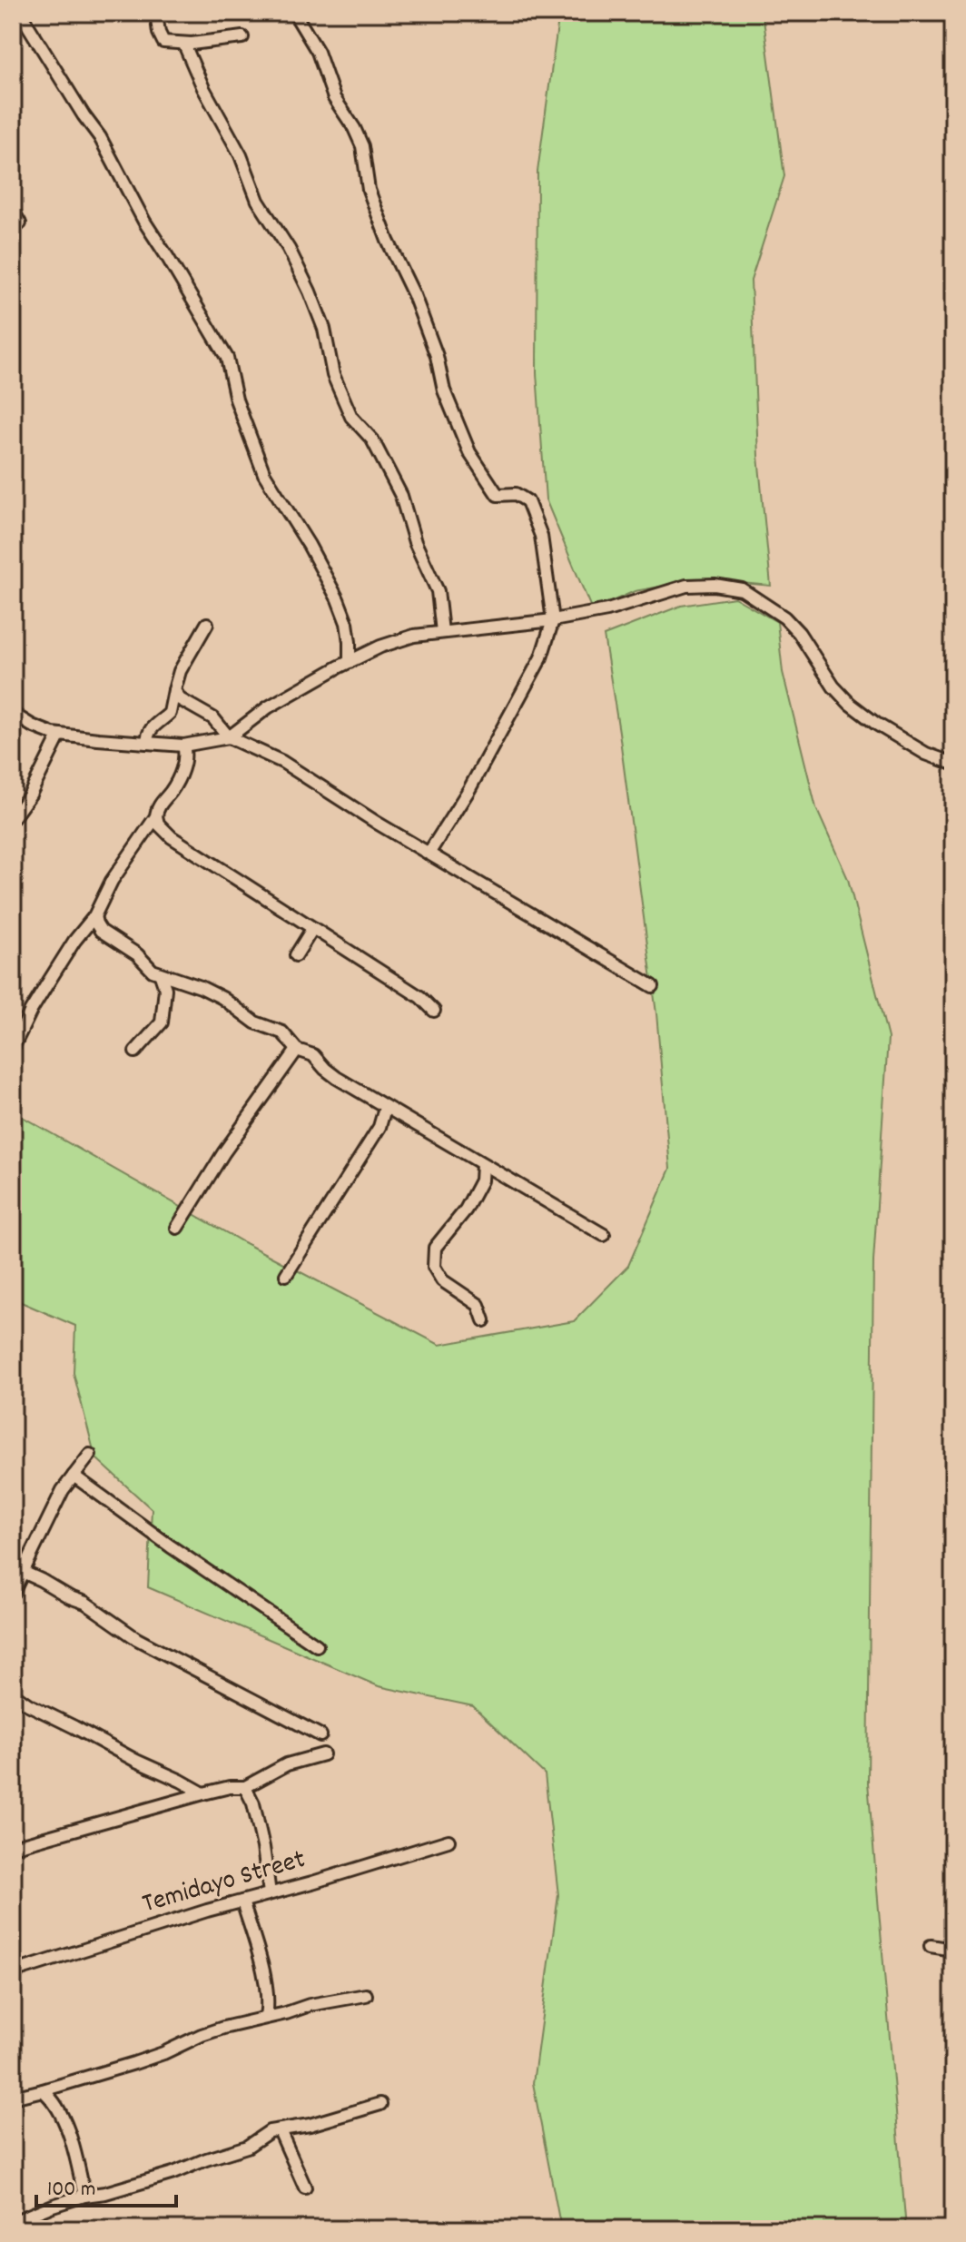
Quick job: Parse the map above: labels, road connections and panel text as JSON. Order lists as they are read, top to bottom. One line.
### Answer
{"streets":{"street":["Temidayo Street"]},"scale_bar":"100 m"}
